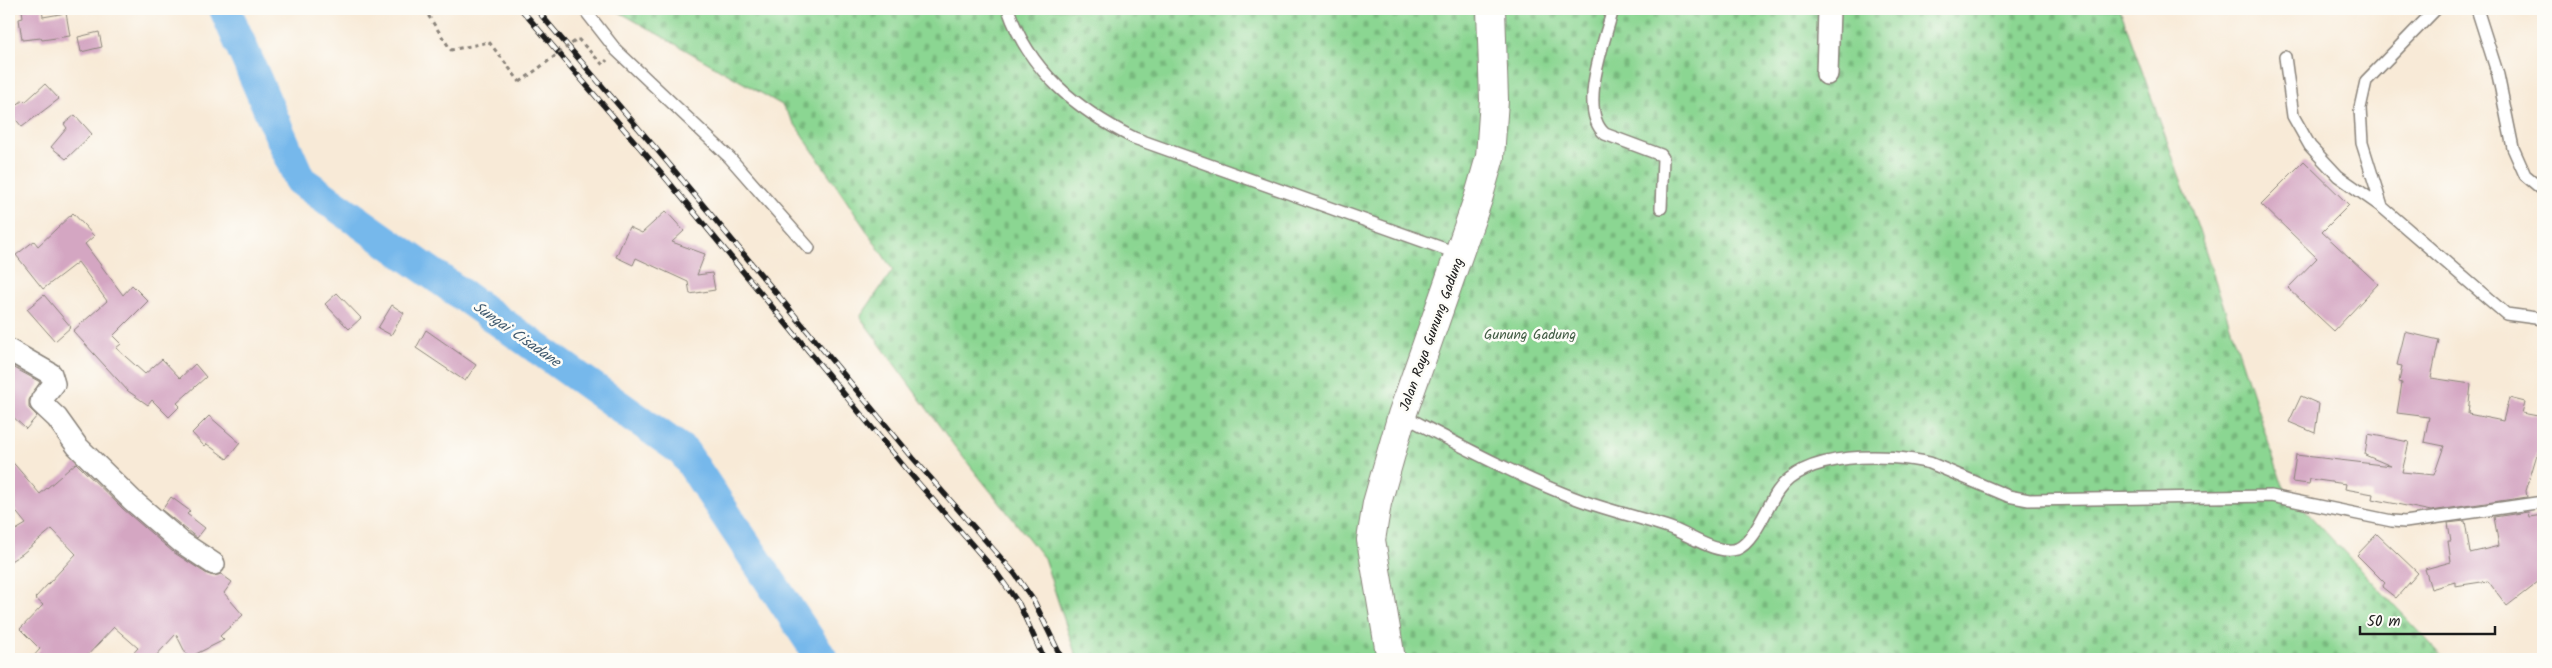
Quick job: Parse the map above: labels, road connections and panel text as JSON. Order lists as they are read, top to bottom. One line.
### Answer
{"streets":{"street":["Jalan Raya Gunung Gadung"]},"water":["Sungai Cisadane"],"parks":["Gunung Gadung"],"scale_bar":"50 m"}
